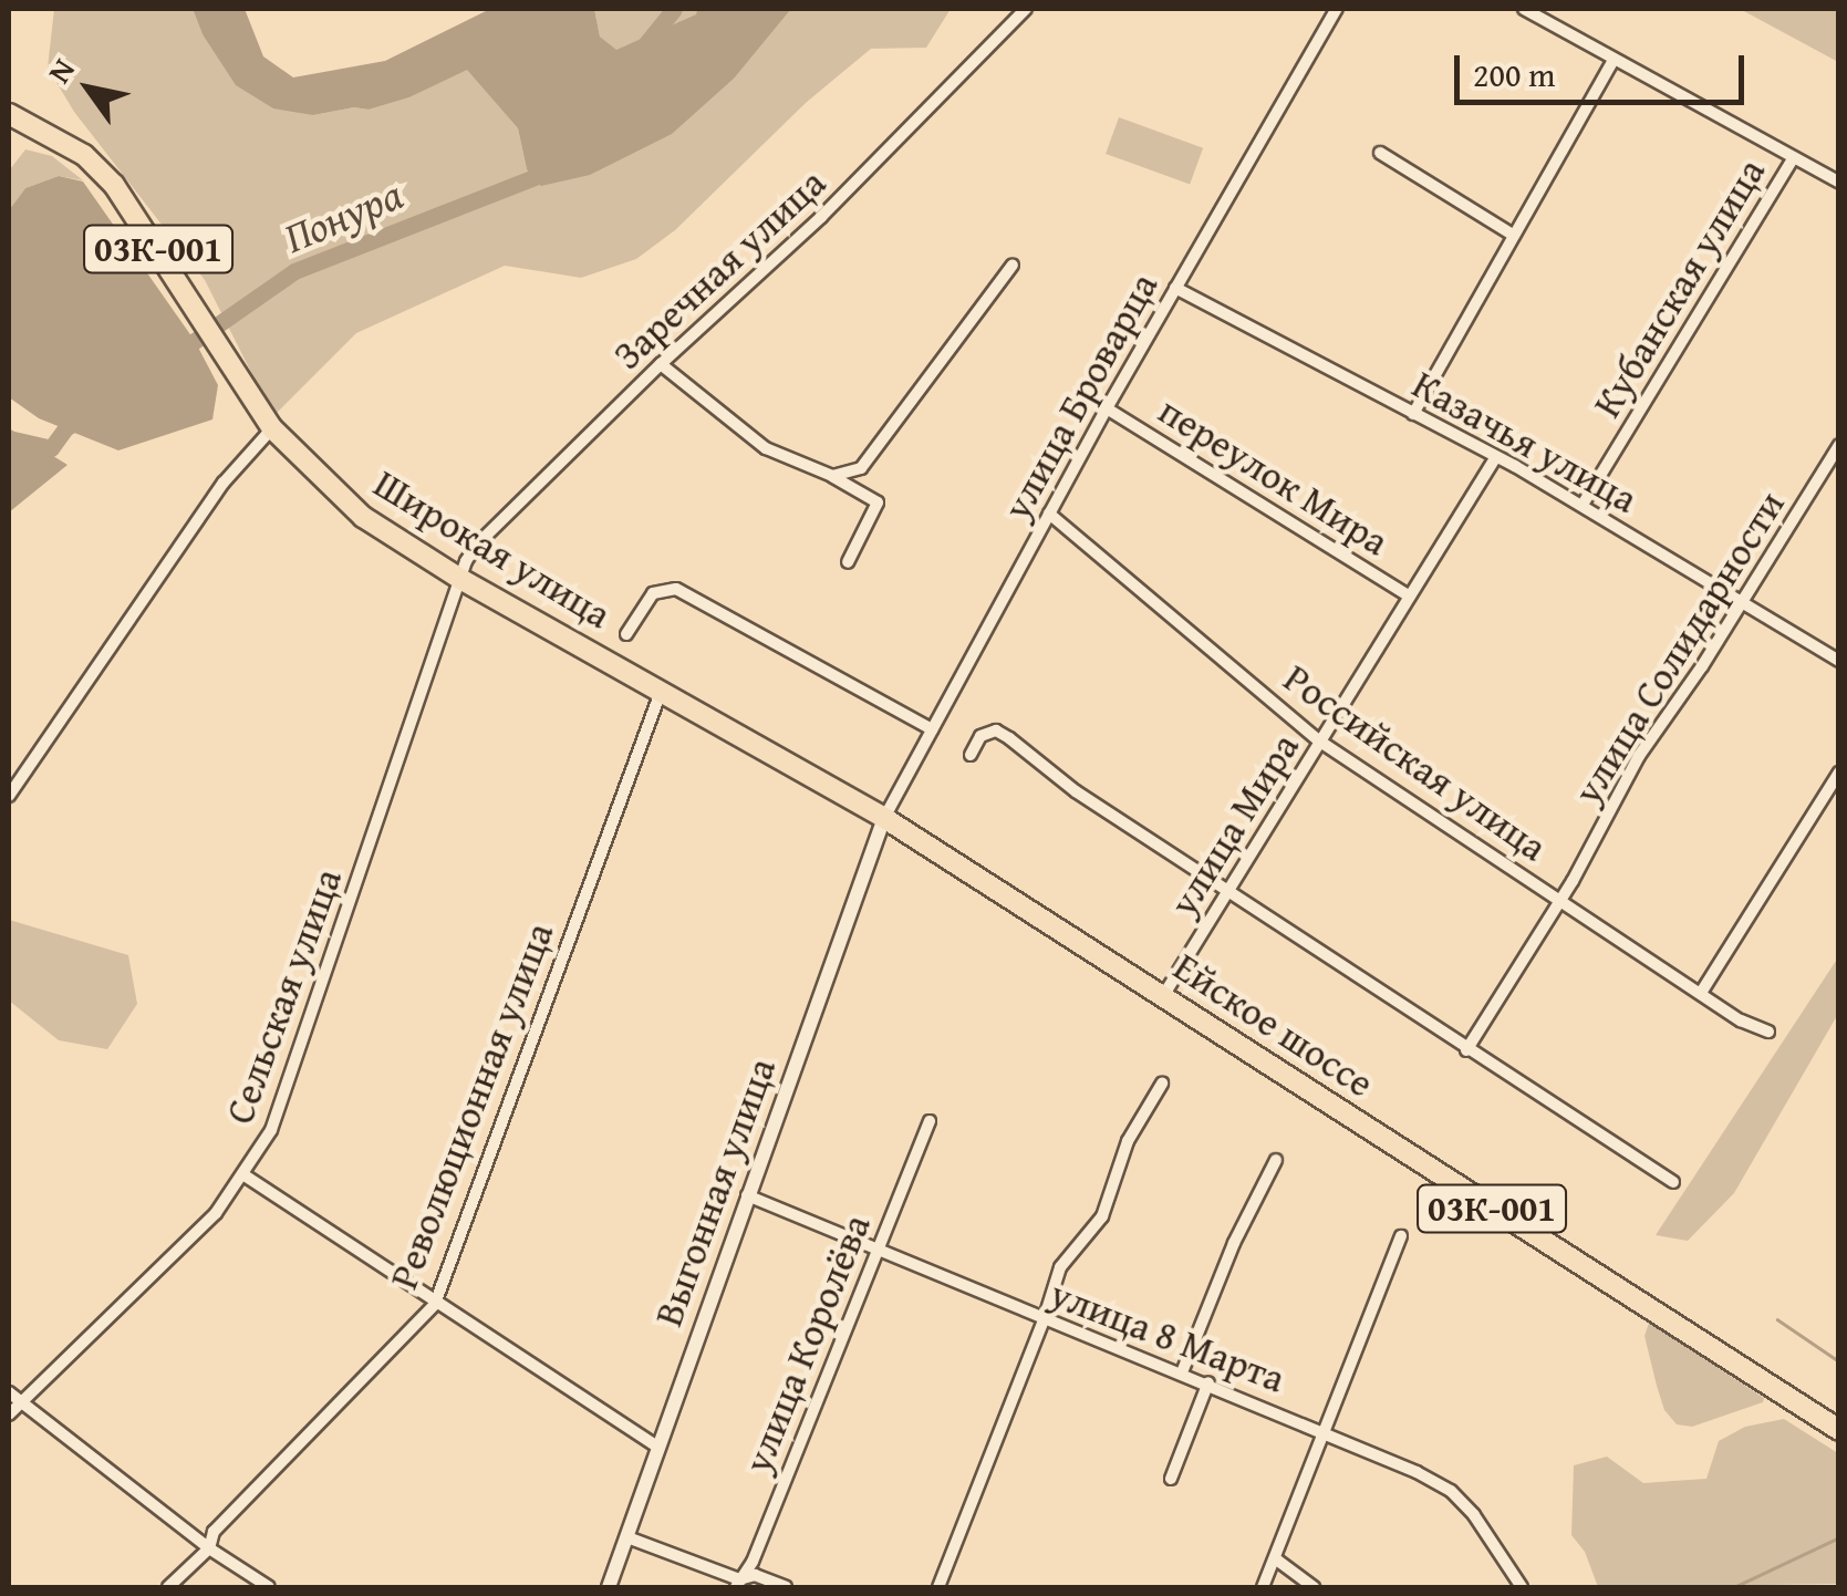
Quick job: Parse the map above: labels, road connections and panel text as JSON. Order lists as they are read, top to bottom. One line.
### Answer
{"streets":{"main road":["03К-001","Широкая улица","Ейское шоссе"],"street":["Заречная улица","Кубанская улица","улица Броварца","Казачья улица","переулок Мира","улица Солидарности","Российская улица","улица Мира","Сельская улица","Революционная улица","Выгонная улица","улица 8 Марта","улица Королёва"]},"crossings":[["Заречная улица","Широкая улица"],["Заречная улица","Сельская улица"],["Кубанская улица","Казачья улица"],["улица Броварца","Казачья улица"],["улица Броварца","переулок Мира"],["улица Броварца","Широкая улица"],["улица Броварца","Российская улица"],["улица Броварца","Ейское шоссе"],["улица Броварца","Выгонная улица"],["Казачья улица","улица Солидарности"],["Казачья улица","улица Мира"],["переулок Мира","улица Мира"],["Широкая улица","Сельская улица"],["Широкая улица","Ейское шоссе"],["Широкая улица","Революционная улица"],["Широкая улица","Выгонная улица"],["улица Солидарности","Российская улица"],["Российская улица","улица Мира"],["улица Мира","Ейское шоссе"],["Ейское шоссе","Выгонная улица"],["Выгонная улица","улица 8 Марта"],["улица 8 Марта","улица Королёва"]],"water":["Понура"],"scale_bar":"200 m","north":"top left"}
